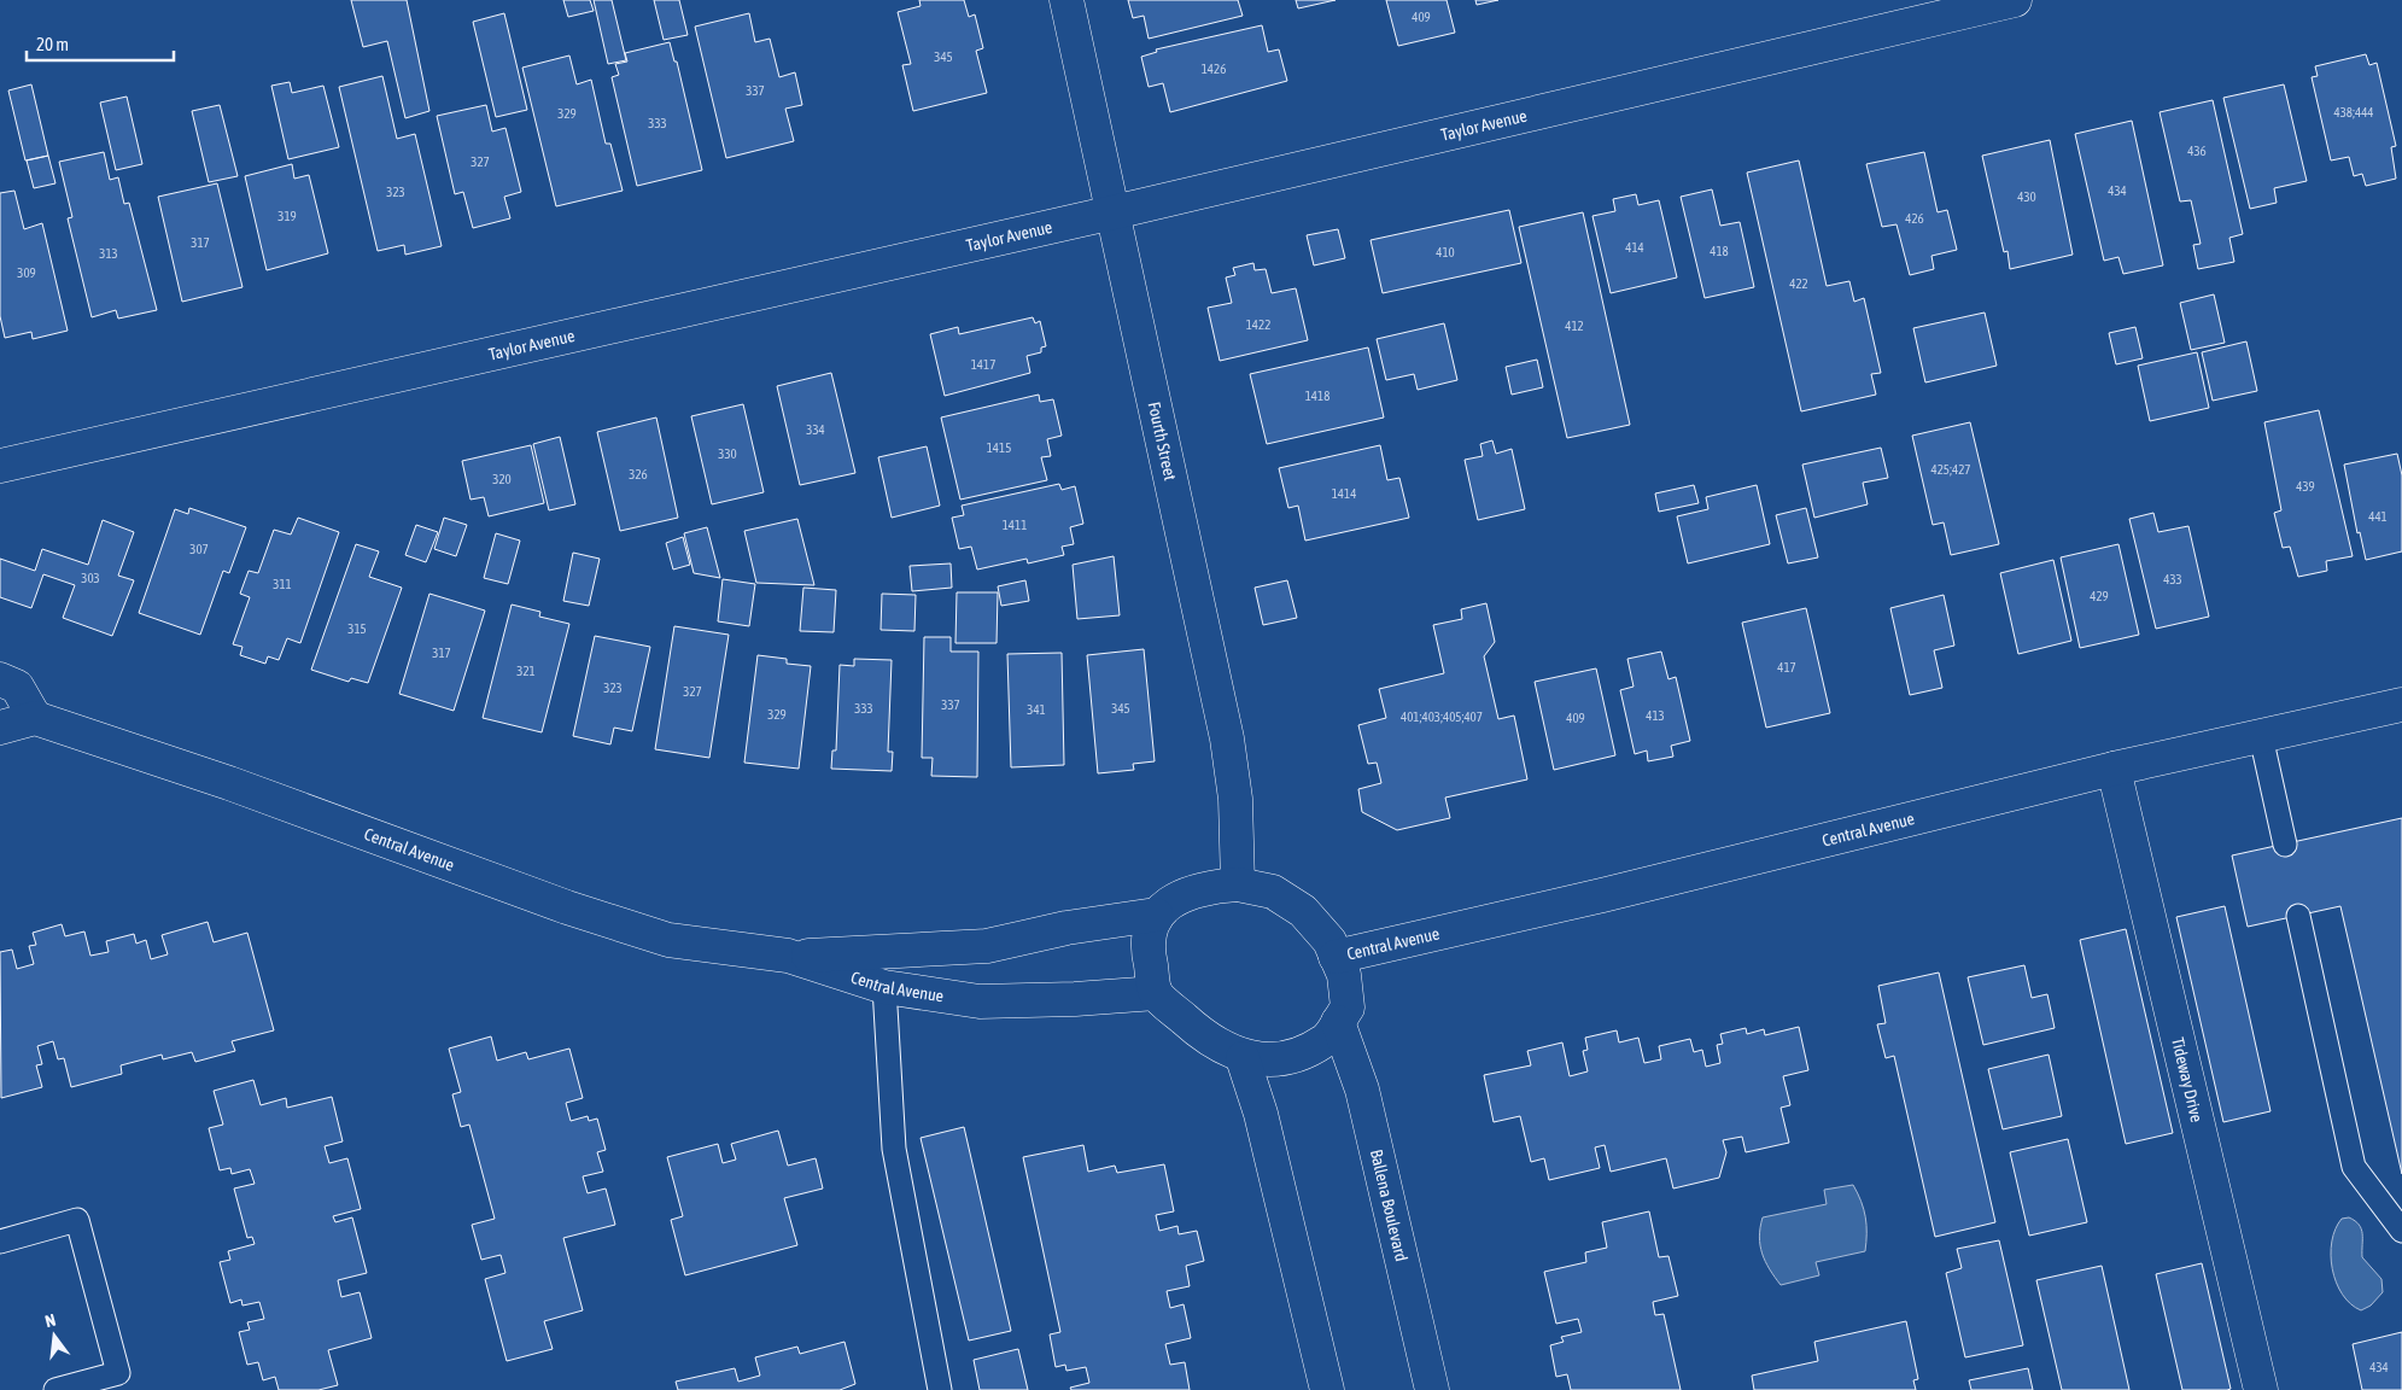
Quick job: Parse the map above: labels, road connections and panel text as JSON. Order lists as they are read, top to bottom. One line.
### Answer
{"streets":{"street":["Taylor Avenue","Fourth Street","Central Avenue","Tideway Drive","Ballena Boulevard"]},"crossings":[["Taylor Avenue","Fourth Street"],["Fourth Street","Central Avenue"],["Fourth Street","Ballena Boulevard"],["Central Avenue","Tideway Drive"],["Central Avenue","Ballena Boulevard"]],"house_numbers":["409","345","1426","337","438;444","329","333","436","327","434","323","430","319","426","317","414","418","410","313","309","422","1422","412","1417","1418","334","1415","330","425;427","326","320","439","1414","441","1411","307","303","433","311","429","315","317","417","321","323","327","337","333","345","341","329","413","401;403;405;407","409","434"],"scale_bar":"20 m","north":"top"}
